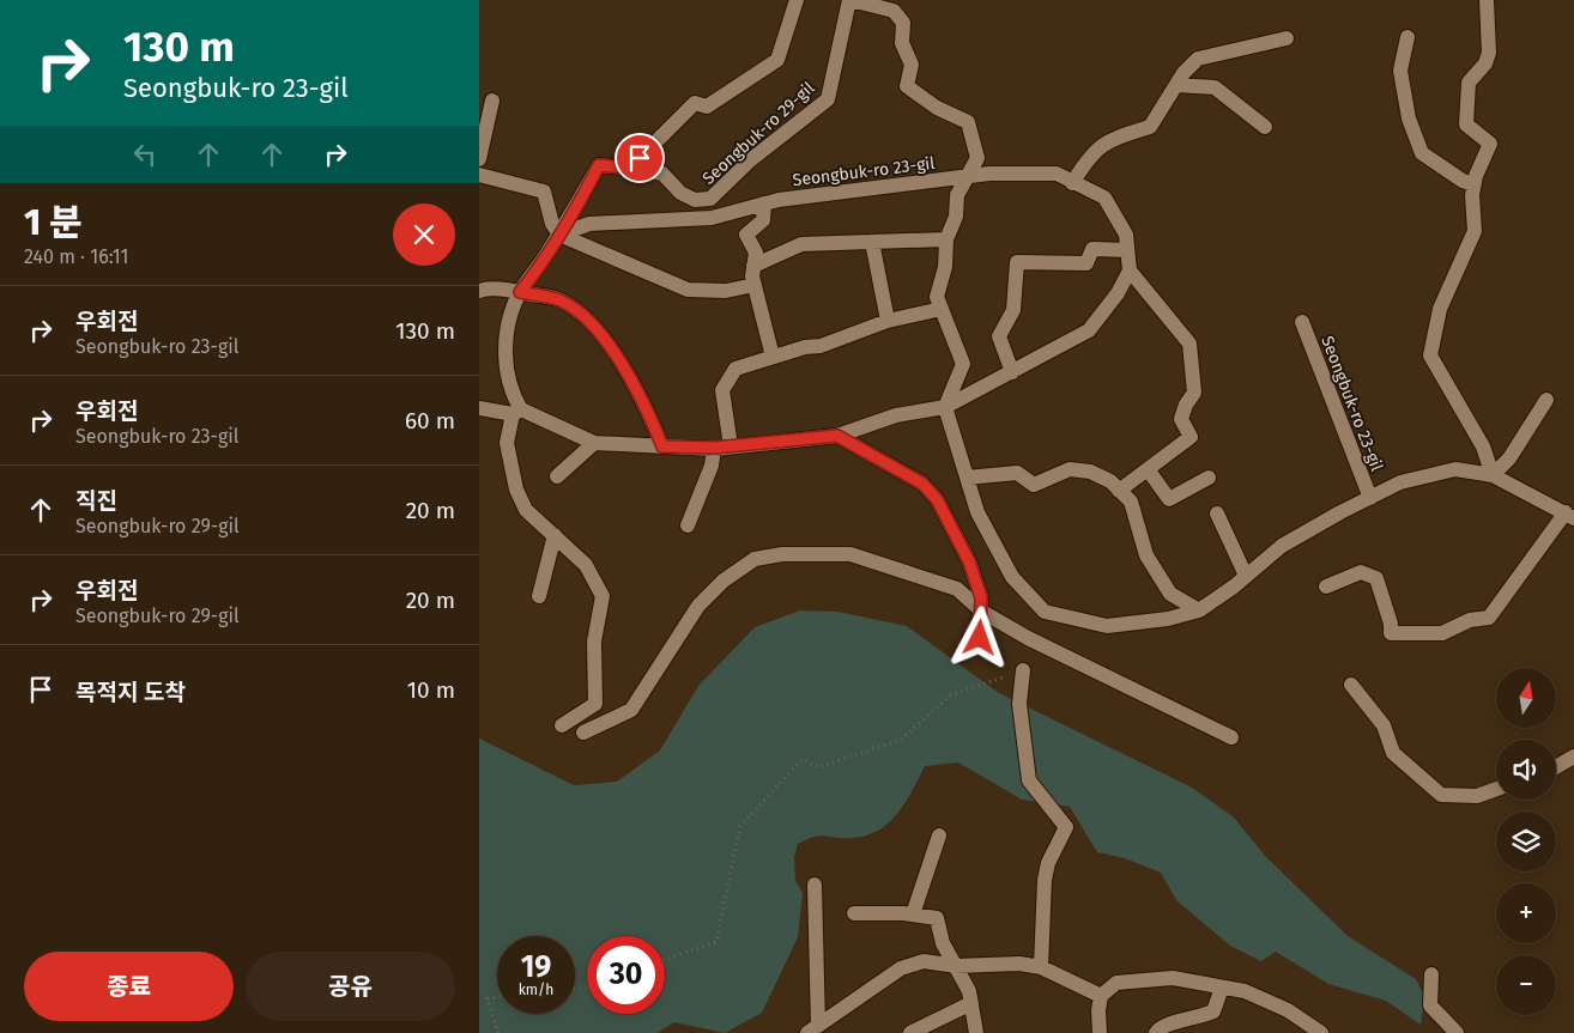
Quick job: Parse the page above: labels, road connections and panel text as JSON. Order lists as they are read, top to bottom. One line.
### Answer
{"streets":{"street":["Seongbuk-ro 29-gil","Seongbuk-ro 23-gil"]},"crossings":[["Seongbuk-ro 29-gil","Seongbuk-ro 23-gil"]],"north":"top","page":{"turn":["130 m","Seongbuk-ro 23-gil"],"heading":["1 분","240 m · 16:11"],"list":[{"name":"우회전","note":"Seongbuk-ro 23-gil","value":"130 m"},{"name":"우회전","note":"Seongbuk-ro 23-gil","value":"60 m"},{"name":"직진","note":"Seongbuk-ro 29-gil","value":"20 m"},{"name":"우회전","note":"Seongbuk-ro 29-gil","value":"20 m"},{"name":"목적지 도착","value":"10 m"}],"map_buttons":["+","−"],"speed":"19 km/h","limit":"30","buttons":["종료","공유"]}}
